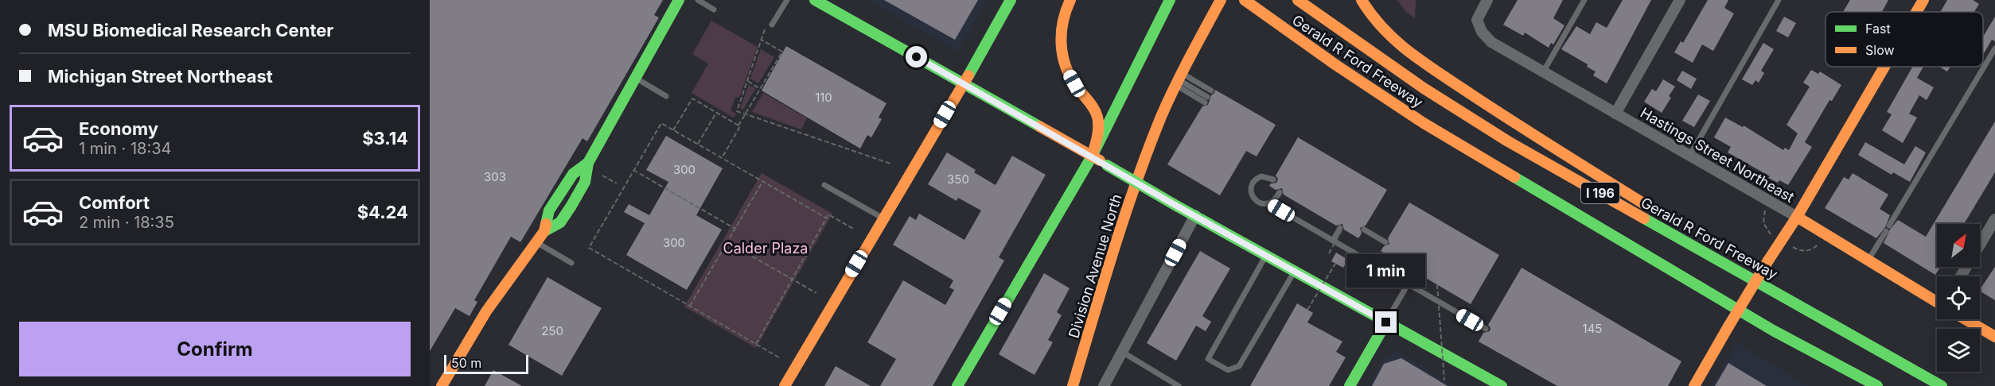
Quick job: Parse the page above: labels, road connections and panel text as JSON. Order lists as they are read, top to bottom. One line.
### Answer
{"streets":{"main road":["Gerald R Ford Freeway","Hastings Street Northeast","I 196","Division Avenue North"]},"parks":["Calder Plaza"],"house_numbers":["110","300","303","350","300","145","250"],"legend":["Fast","Slow"],"scale_bar":"50 m","north":"top right","page":{"banner":["MSU Biomedical Research Center","Michigan Street Northeast"],"list":[{"name":"Economy","note":"1 min · 18:34","value":"$3.14"},{"name":"Comfort","note":"2 min · 18:35","value":"$4.24"}],"bubble":"1 min","buttons":"Confirm","scale":"50 m"}}
